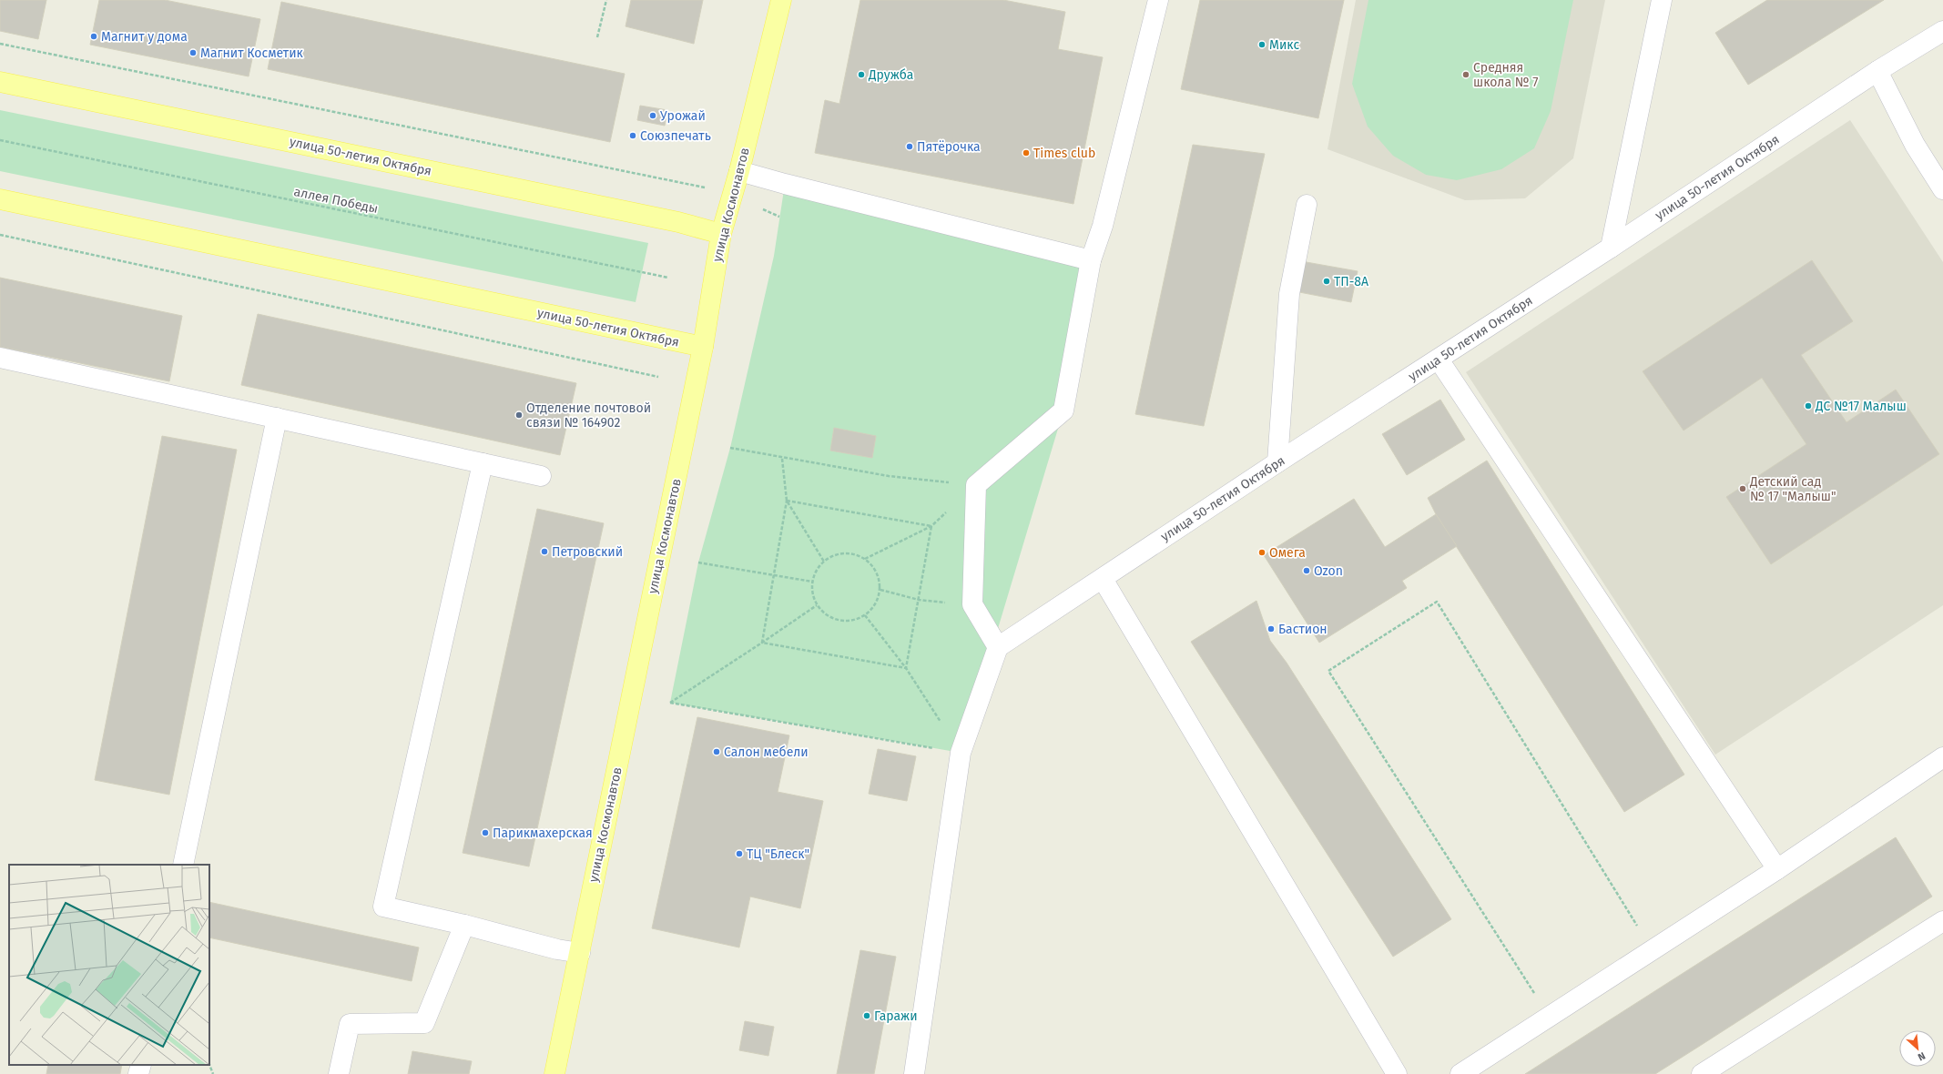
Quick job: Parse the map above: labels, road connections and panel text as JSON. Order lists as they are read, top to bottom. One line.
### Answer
{"streets":{"main road":["улица 50-летия Октября","улица Космонавтов"],"path":["аллея Победы"]},"crossings":[["улица 50-летия Октября","улица Космонавтов"]],"places":["Магнит у дома","Микс","Магнит Косметик","Дружба","Средняя школа № 7","Урожай","Союзпечать","Пятёрочка","Times club","ТП-8А","ДС №17 Малыш","Отделение почтовой связи № 164902","Детский сад № 17 \"Малыш\"","Петровский","Омега","Ozon","Бастион","Салон мебели","Парикмахерская","ТЦ \"Блеск\"","Гаражи"],"north":"bottom right"}
